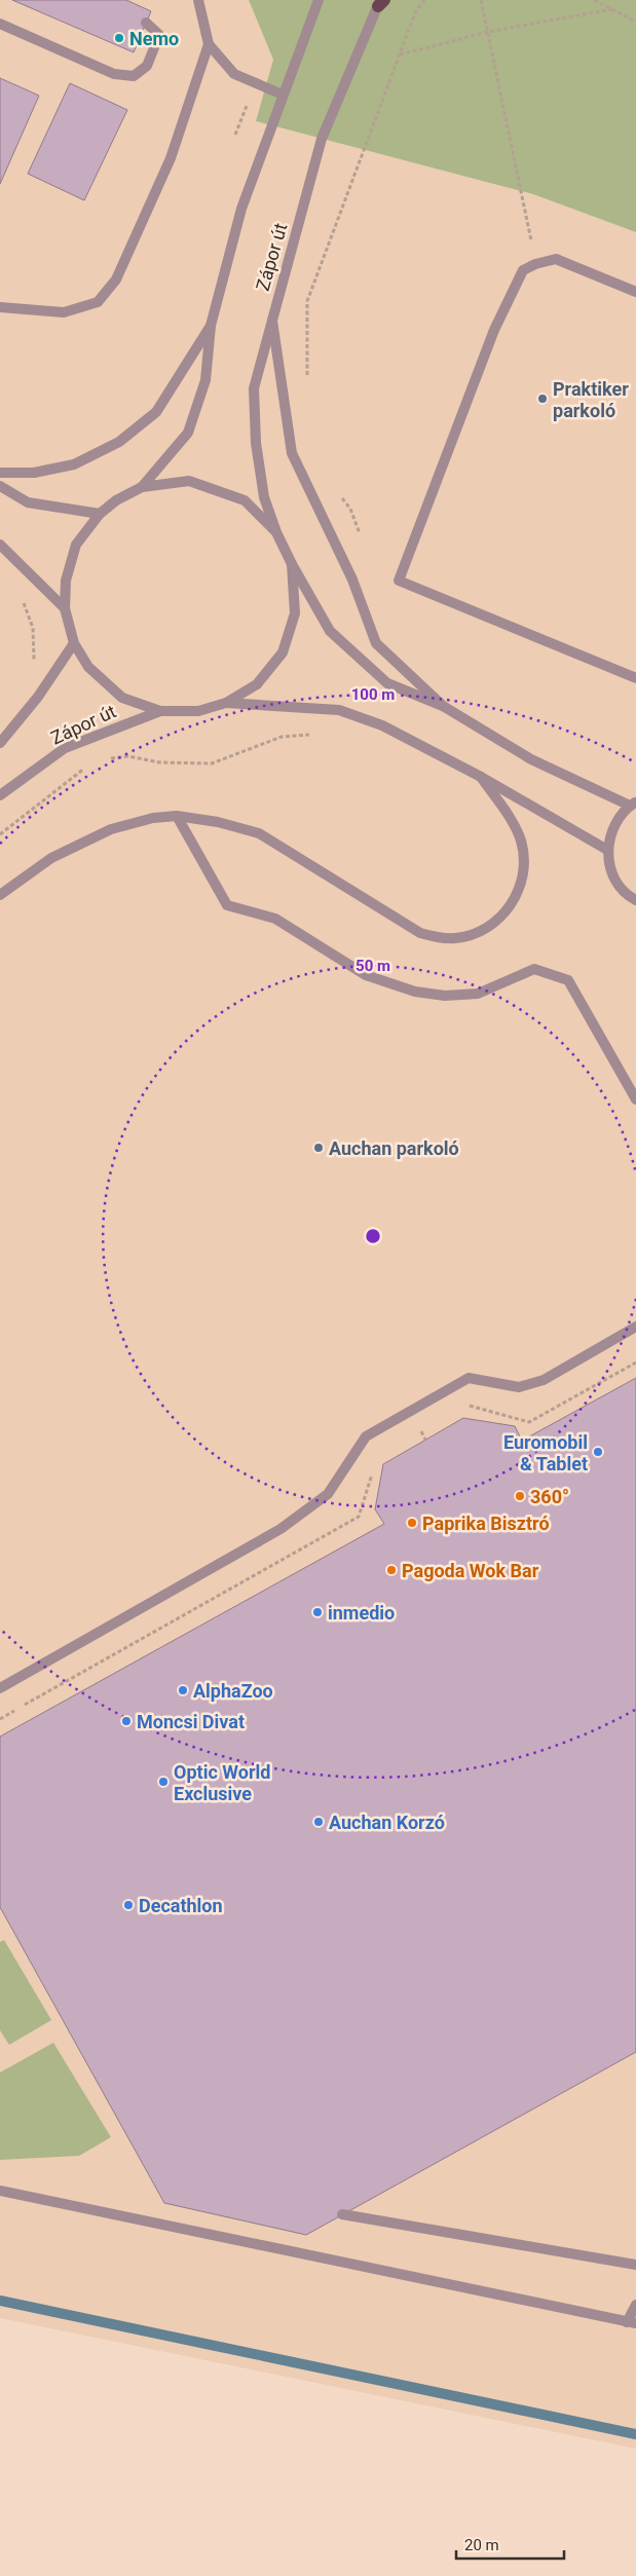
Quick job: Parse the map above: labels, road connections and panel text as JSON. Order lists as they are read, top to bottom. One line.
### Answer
{"streets":{"street":["Zápor út"]},"places":["Nemo","Praktiker parkoló","Auchan parkoló","Euromobil & Tablet","360°","Paprika Bisztró","Pagoda Wok Bar","inmedio","AlphaZoo","Moncsi Divat","Optic World Exclusive","Auchan Korzó","Decathlon"],"scale_bar":"20 m","rings":["100 m","50 m"]}
